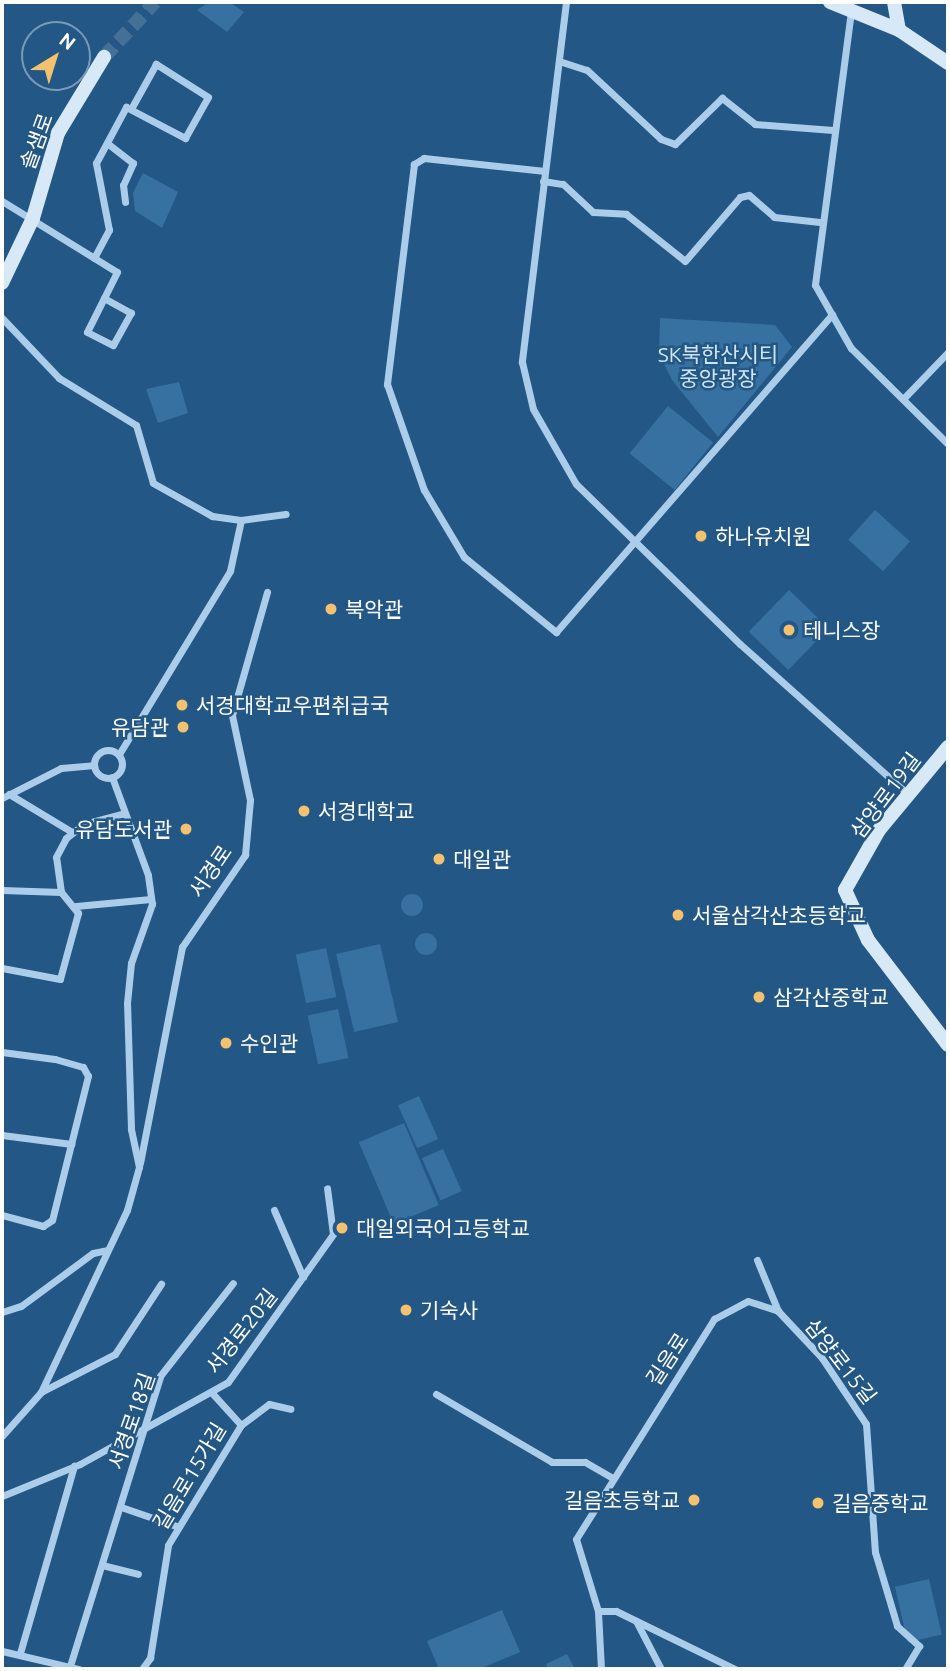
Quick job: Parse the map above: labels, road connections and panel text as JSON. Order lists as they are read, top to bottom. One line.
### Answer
{"streets":{"main road":["솔샘로","삼양로19길"],"street":["서경로","서경로20길","길음로","삼양로15길","서경로18길","길음로15가길"]},"crossings":[["서경로20길","서경로18길"],["서경로20길","길음로15가길"],["길음로","삼양로15길"]],"parks":["SK북한산시티 중앙광장"],"places":["하나유치원","북악관","테니스장","서경대학교우편취급국","유담관","서경대학교","유담도서관","대일관","서울삼각산초등학교","삼각산중학교","수인관","대일외국어고등학교","기숙사","길음초등학교","길음중학교"],"north":"top right"}
